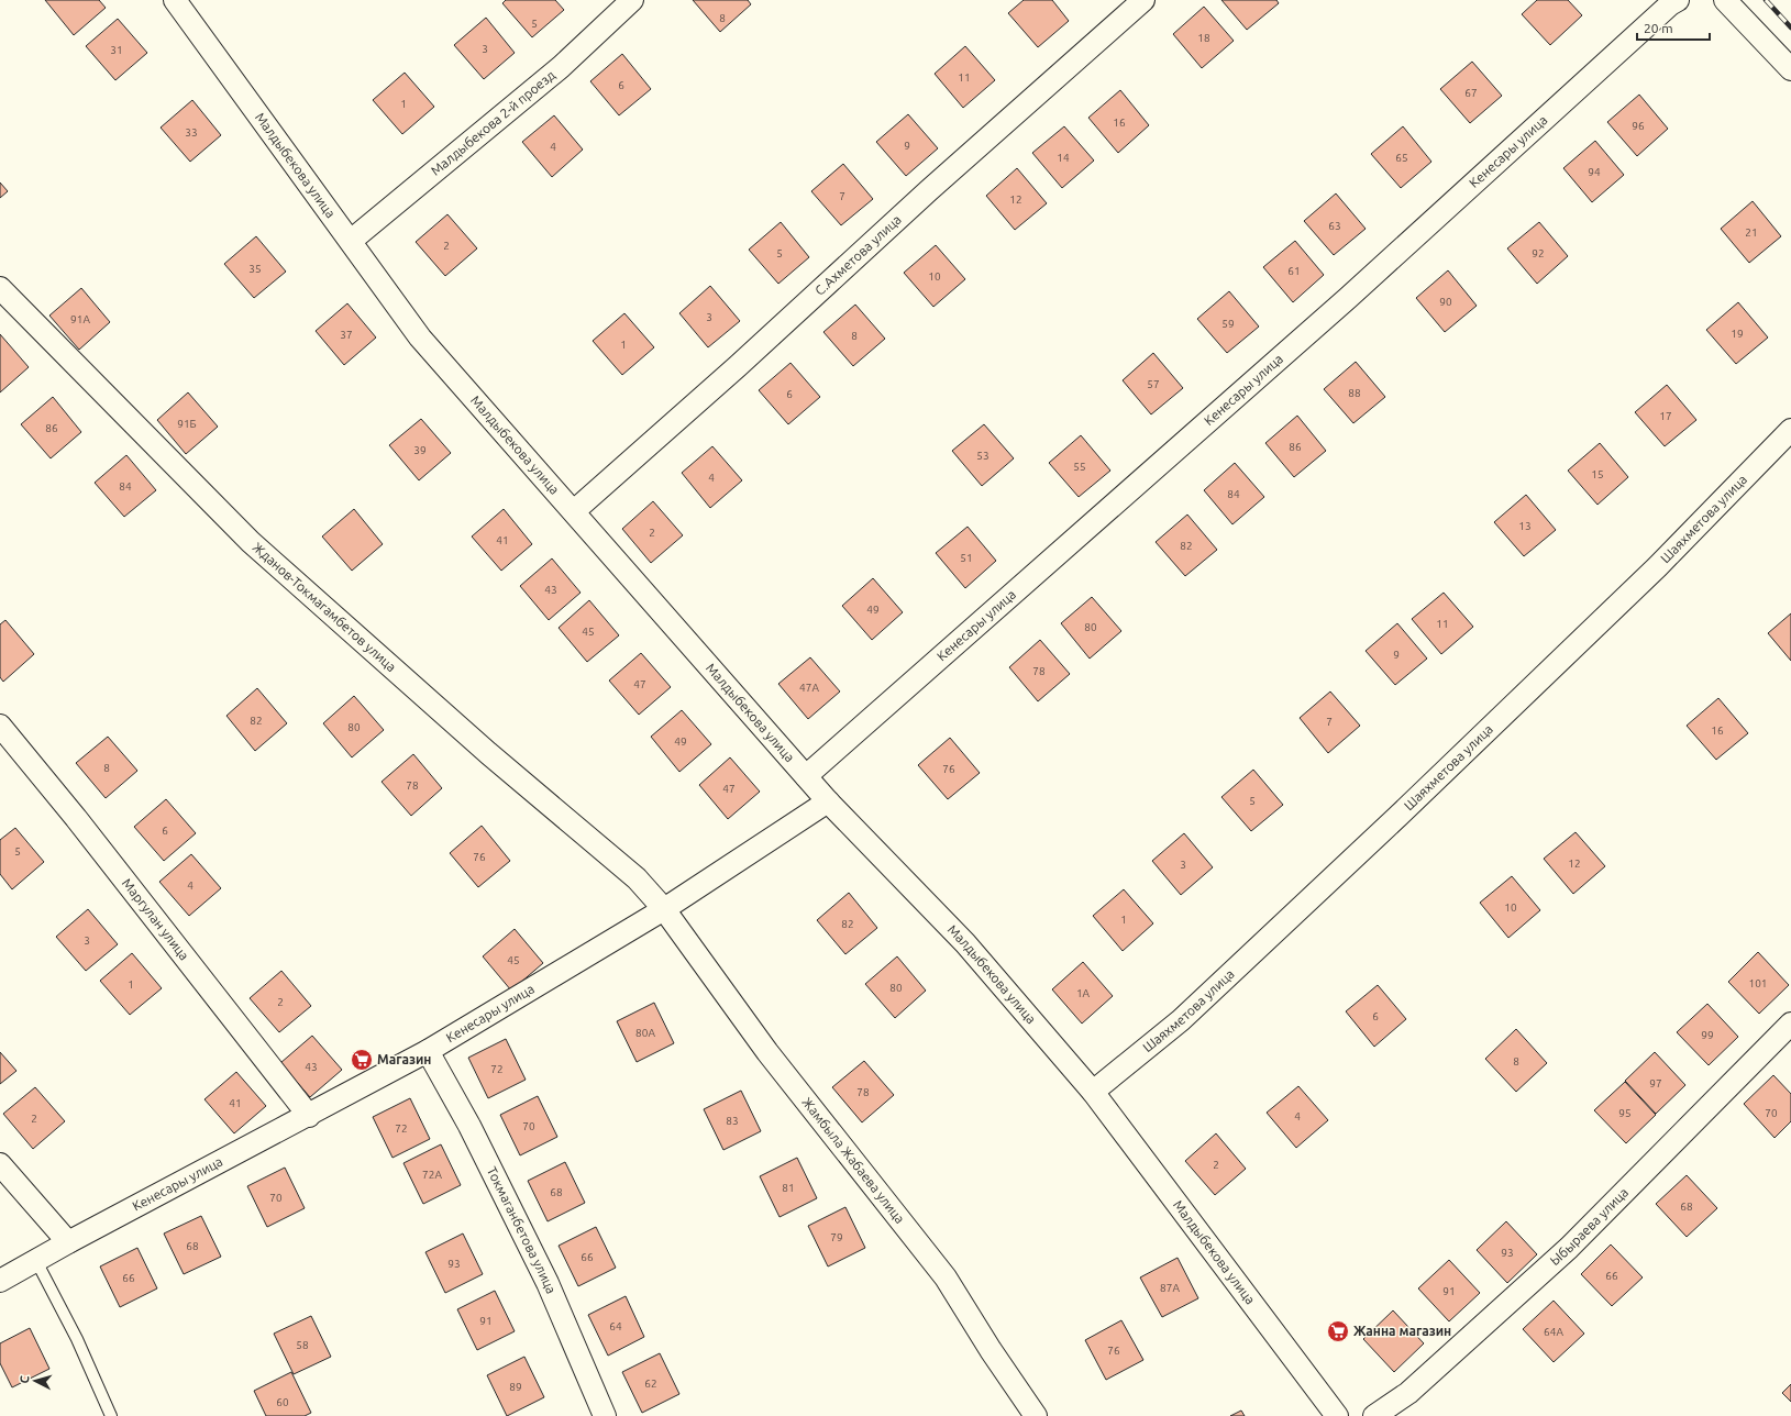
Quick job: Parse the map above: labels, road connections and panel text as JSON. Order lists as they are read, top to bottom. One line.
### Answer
{"streets":{"street":["Малдыбекова 2-й проезд","Кенесары улица","Малдыбекова улица","С.Ахметова улица","Шаяхметова улица","Жданов-Токмагамбетов улица","Маргулан улица","Жамбыла Жабаева улица","Ыбыраева улица","Токмаганбетова улица"]},"crossings":[["Малдыбекова 2-й проезд","Малдыбекова улица"],["Кенесары улица","Малдыбекова улица"],["Кенесары улица","Жданов-Токмагамбетов улица"],["Кенесары улица","Маргулан улица"],["Кенесары улица","Жамбыла Жабаева улица"],["Кенесары улица","Токмаганбетова улица"],["Малдыбекова улица","С.Ахметова улица"],["Малдыбекова улица","Шаяхметова улица"],["Жданов-Токмагамбетов улица","Жамбыла Жабаева улица"]],"places":{"supermarket":["Магазин","Жанна магазин"]},"house_numbers":["8","5","18","3","31","11","6","67","1","16","96","33","9","4","14","65","94","7","12","63","21","2","5","92","35","61","10","90","3","91А","59","19","37","8","1","57","88","6","17","91Б","86","86","39","53","55","15","4","84","84","13","2","41","82","51","43","49","11","80","45","9","78","47","47А","82","7","80","16","49","8","76","78","47","5","6","5","76","12","3","4","10","1","82","3","45","101","1","80","1А","2","6","80А","99","8","43","72","97","78","41","95","70","4","2","83","70","72","2","72А","81","68","70","68","79","68","93","66","93","66","66","87А","91","91","64","64А","58","76","62","89","60"],"scale_bar":"20 m","north":"left"}
